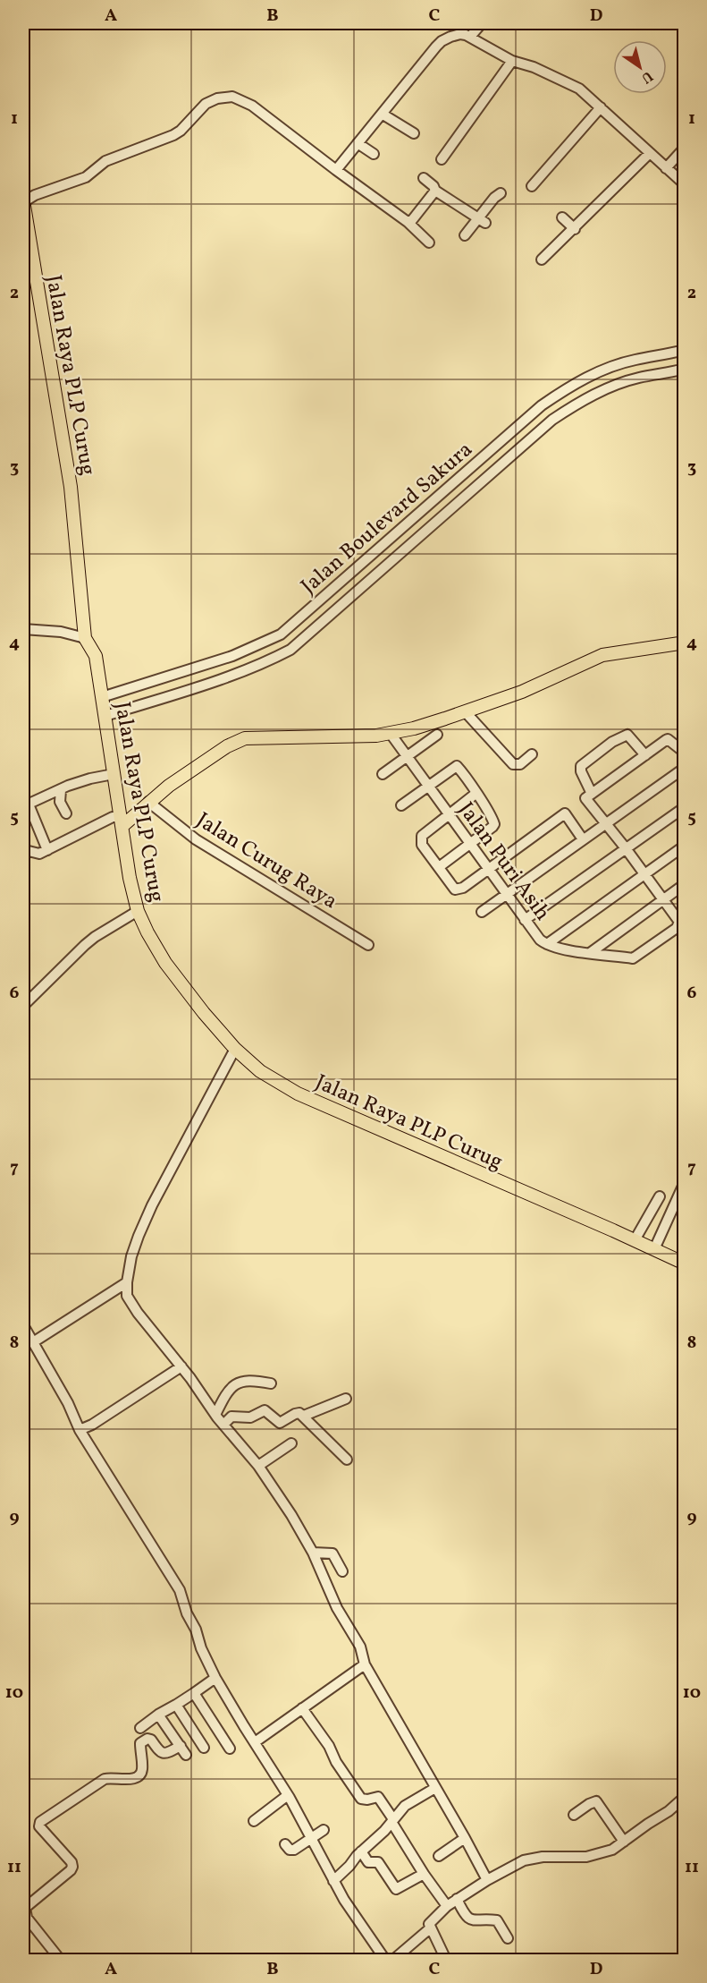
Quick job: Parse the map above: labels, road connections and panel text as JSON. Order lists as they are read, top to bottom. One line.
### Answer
{"streets":{"main road":["Jalan Raya PLP Curug"],"street":["Jalan Boulevard Sakura","Jalan Curug Raya","Jalan Puri Asih"]},"crossings":[["Jalan Raya PLP Curug","Jalan Boulevard Sakura"]],"north":"bottom right","grid":{"columns":["A","B","C","D"],"rows":["1","2","3","4","5","6","7","8","9","10","11"]}}
